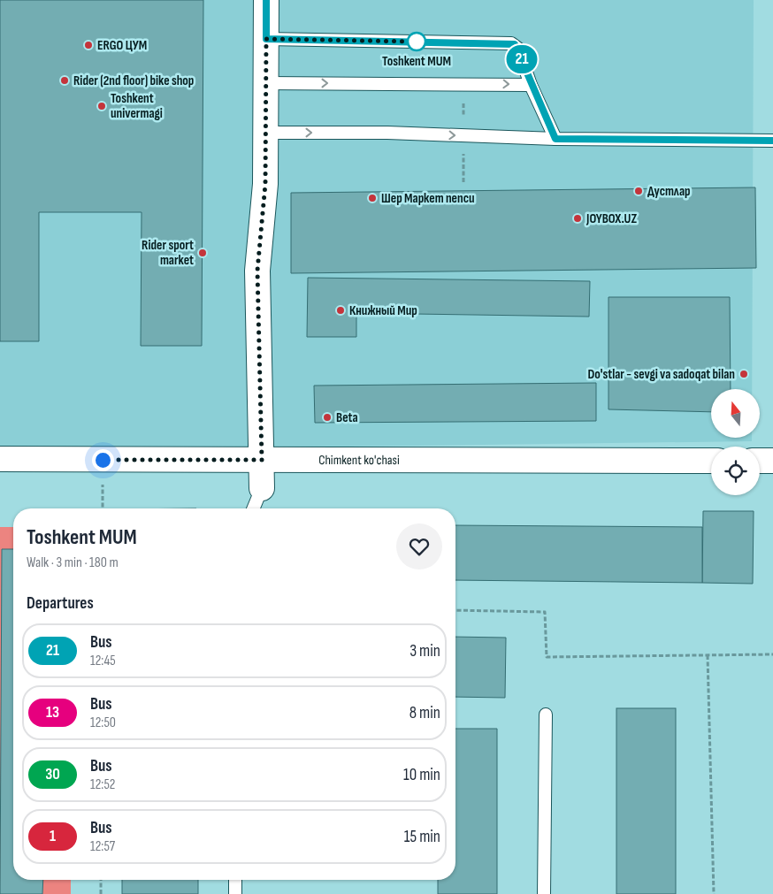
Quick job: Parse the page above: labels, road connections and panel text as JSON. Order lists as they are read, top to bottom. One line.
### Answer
{"streets":{"street":["Chimkent ko'chasi"]},"places":["Toshkent MUM","ERGO ЦУМ","Rider (2nd floor) bike shop","Toshkent univermagi","Дустлар","Шер Маркет пепси","JOYBOX.UZ","Rider sport market","Книжный Мир","Do'stlar - sevgi va sadoqat bilan","Beta"],"lines":["bus line 21"],"north":"top","page":{"on_map":"21","heading":[["Toshkent MUM","Walk · 3 min · 180 m"],"Departures"],"list":[{"mark":"21","name":"Bus","note":"12:45","value":"3 min"},{"mark":"13","name":"Bus","note":"12:50","value":"8 min"},{"mark":"30","name":"Bus","note":"12:52","value":"10 min"},{"mark":"1","name":"Bus","note":"12:57","value":"15 min"}]}}
